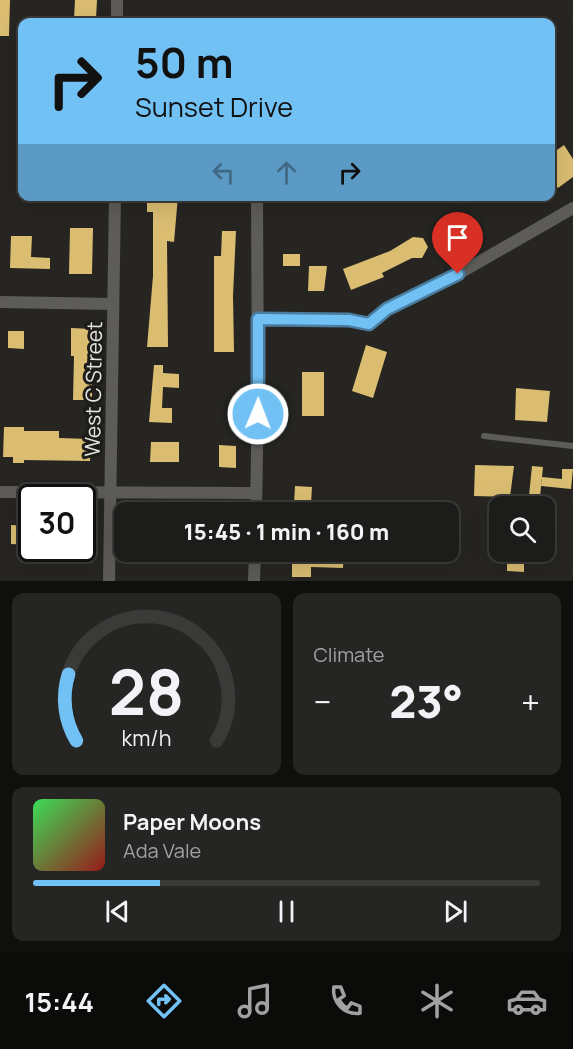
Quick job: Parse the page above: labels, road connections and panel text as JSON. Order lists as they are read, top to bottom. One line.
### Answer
{"streets":{"street":["West C Street"]},"page":{"turn":["50 m","Sunset Drive"],"limit":"30","trip":"15:45 · 1 min · 160 m","tile":"Climate","heat":["−","23°","+"],"song":["Paper Moons","Ada Vale"],"tabs":"15:44","gauge":["28","km/h"]}}
